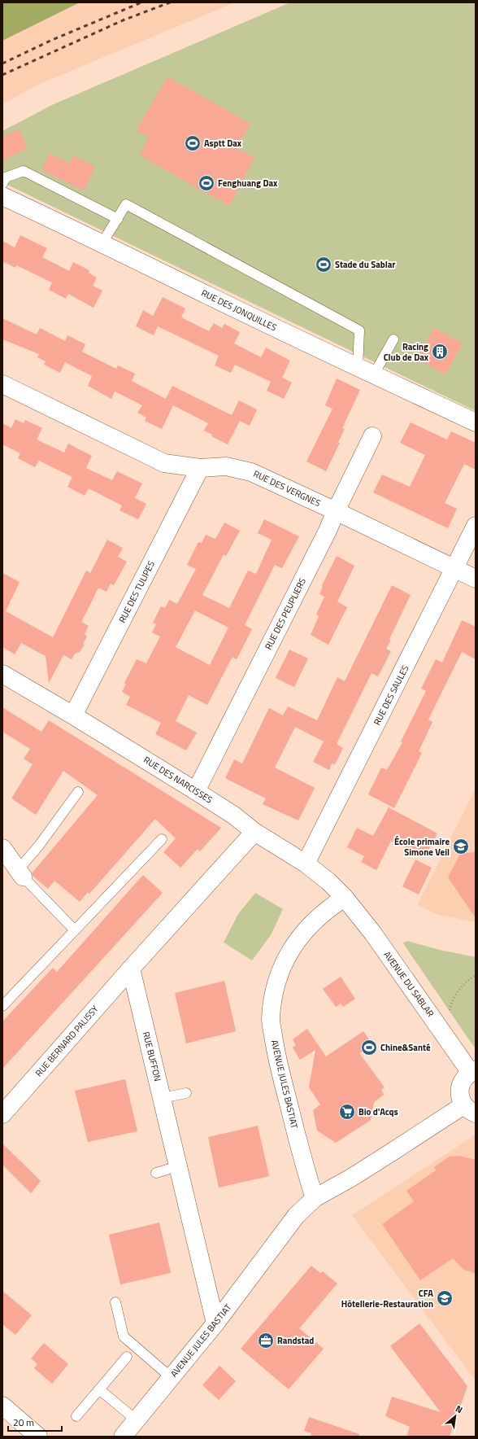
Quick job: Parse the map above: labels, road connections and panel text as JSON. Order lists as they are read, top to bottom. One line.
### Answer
{"streets":{"street":["RUE DES JONQUILLES","RUE DES VERGNES","RUE DES TULIPES","RUE DES PEUPLIERS","RUE DES SAULES","RUE DES NARCISSES","AVENUE DU SABLAR","RUE BERNARD PALISSY","RUE BUFFON","AVENUE JULES BASTIAT"]},"crossings":[["RUE DES VERGNES","RUE DES TULIPES"],["RUE DES VERGNES","RUE DES PEUPLIERS"],["RUE DES VERGNES","RUE DES SAULES"],["RUE DES TULIPES","RUE DES NARCISSES"],["RUE DES PEUPLIERS","RUE DES NARCISSES"],["RUE DES SAULES","RUE DES NARCISSES"],["RUE DES NARCISSES","AVENUE DU SABLAR"],["RUE DES NARCISSES","AVENUE JULES BASTIAT"],["AVENUE DU SABLAR","AVENUE JULES BASTIAT"],["RUE BERNARD PALISSY","RUE BUFFON"],["RUE BUFFON","AVENUE JULES BASTIAT"]],"places":{"sports":["Asptt Dax","Fenghuang Dax","Stade du Sablar","Chine&Santé"],"building":["Racing Club de Dax"],"school or university":["École primaire Simone Veil","CFA Hôtellerie-Restauration"],"supermarket":["Bio d'Acqs"],"office":["Randstad"]},"scale_bar":"20 m","north":"top right"}
